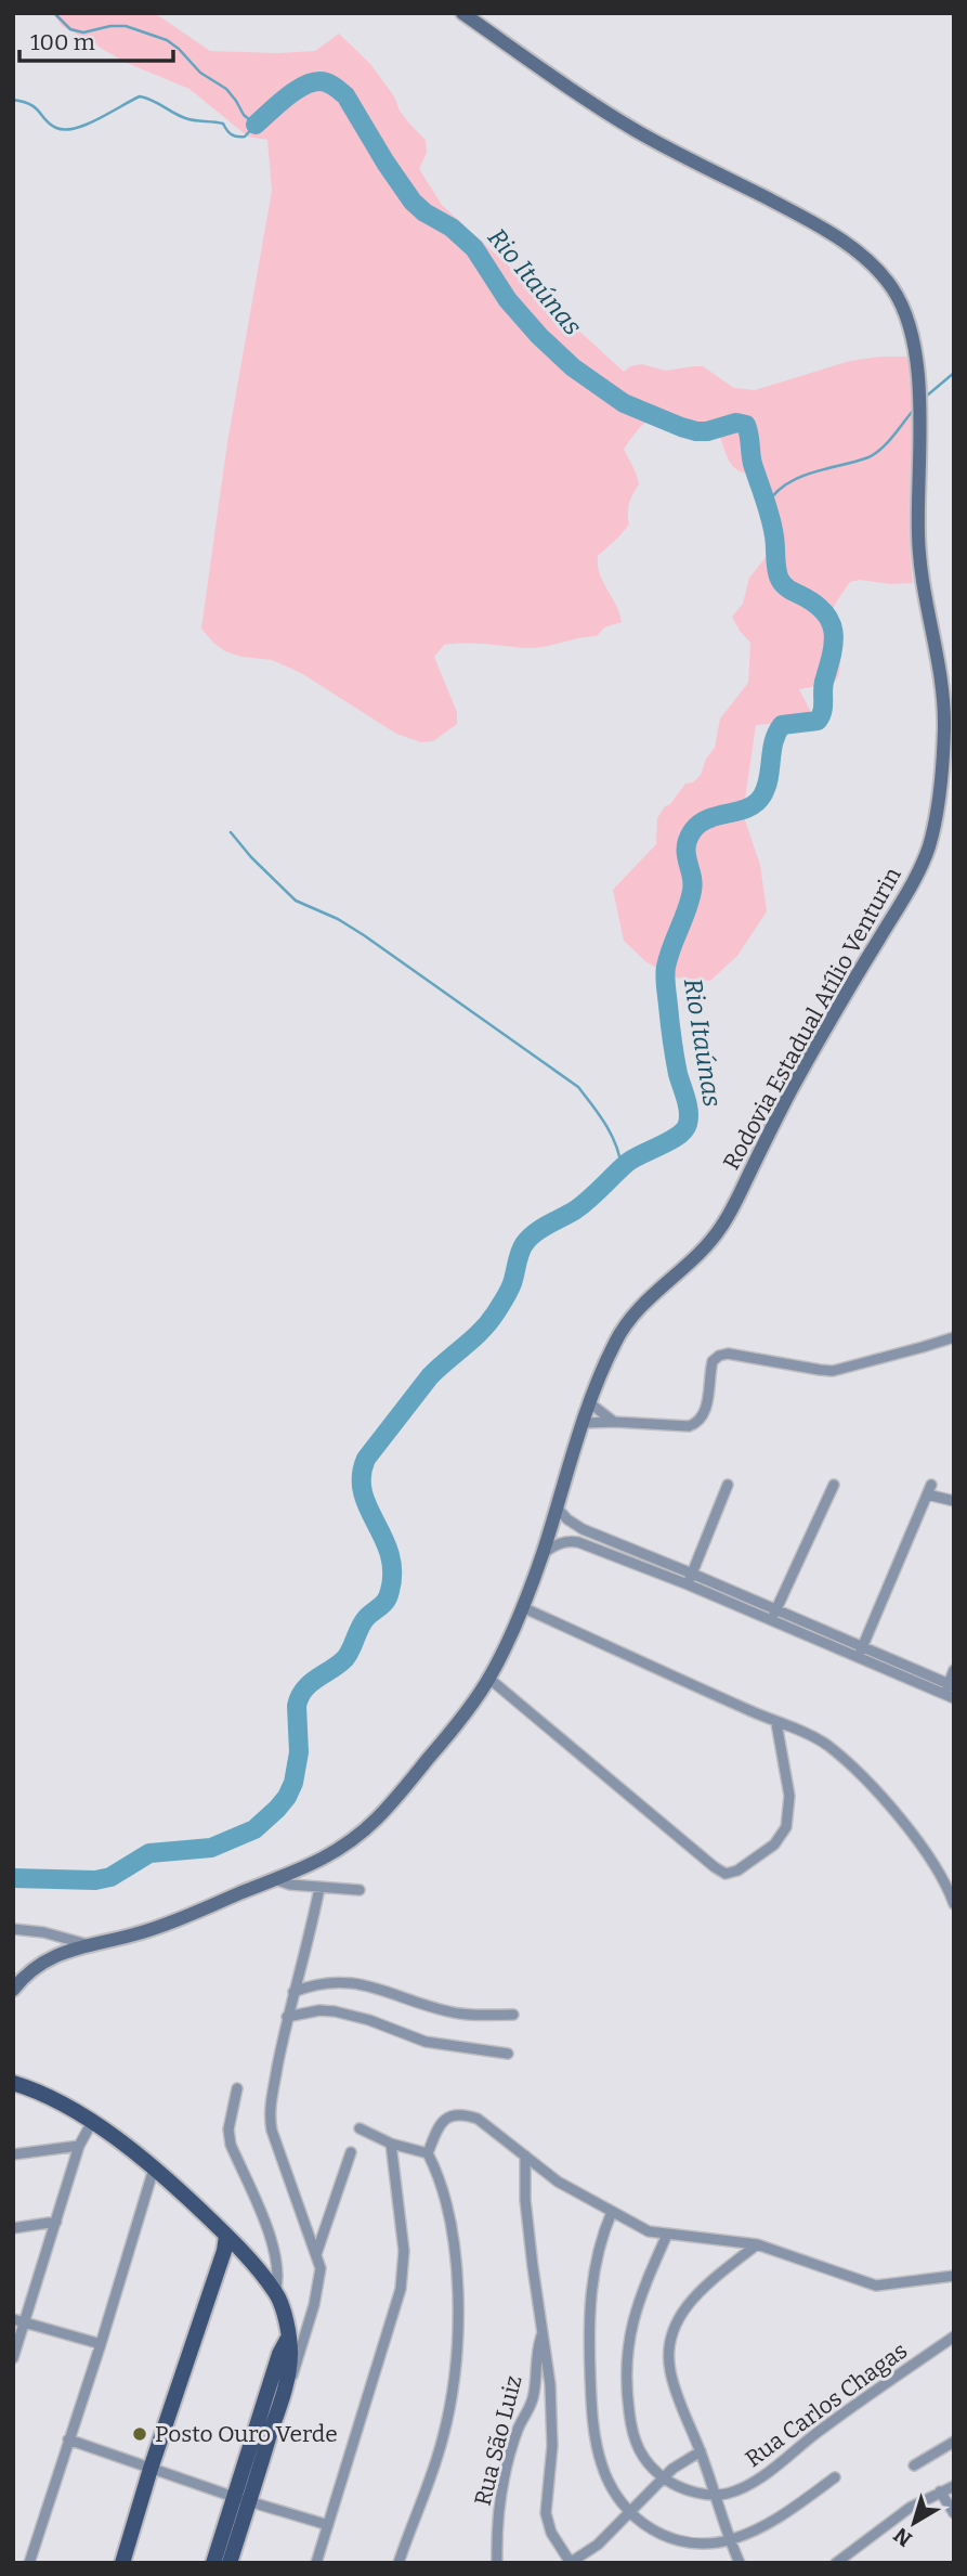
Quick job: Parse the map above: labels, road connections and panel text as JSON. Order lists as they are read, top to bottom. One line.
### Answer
{"streets":{"main road":["Rodovia Estadual Atílio Venturin"],"street":["Rua Carlos Chagas","Rua São Luiz"]},"water":["Rio Itaúnas"],"places":["Posto Ouro Verde"],"scale_bar":"100 m","north":"bottom left"}
